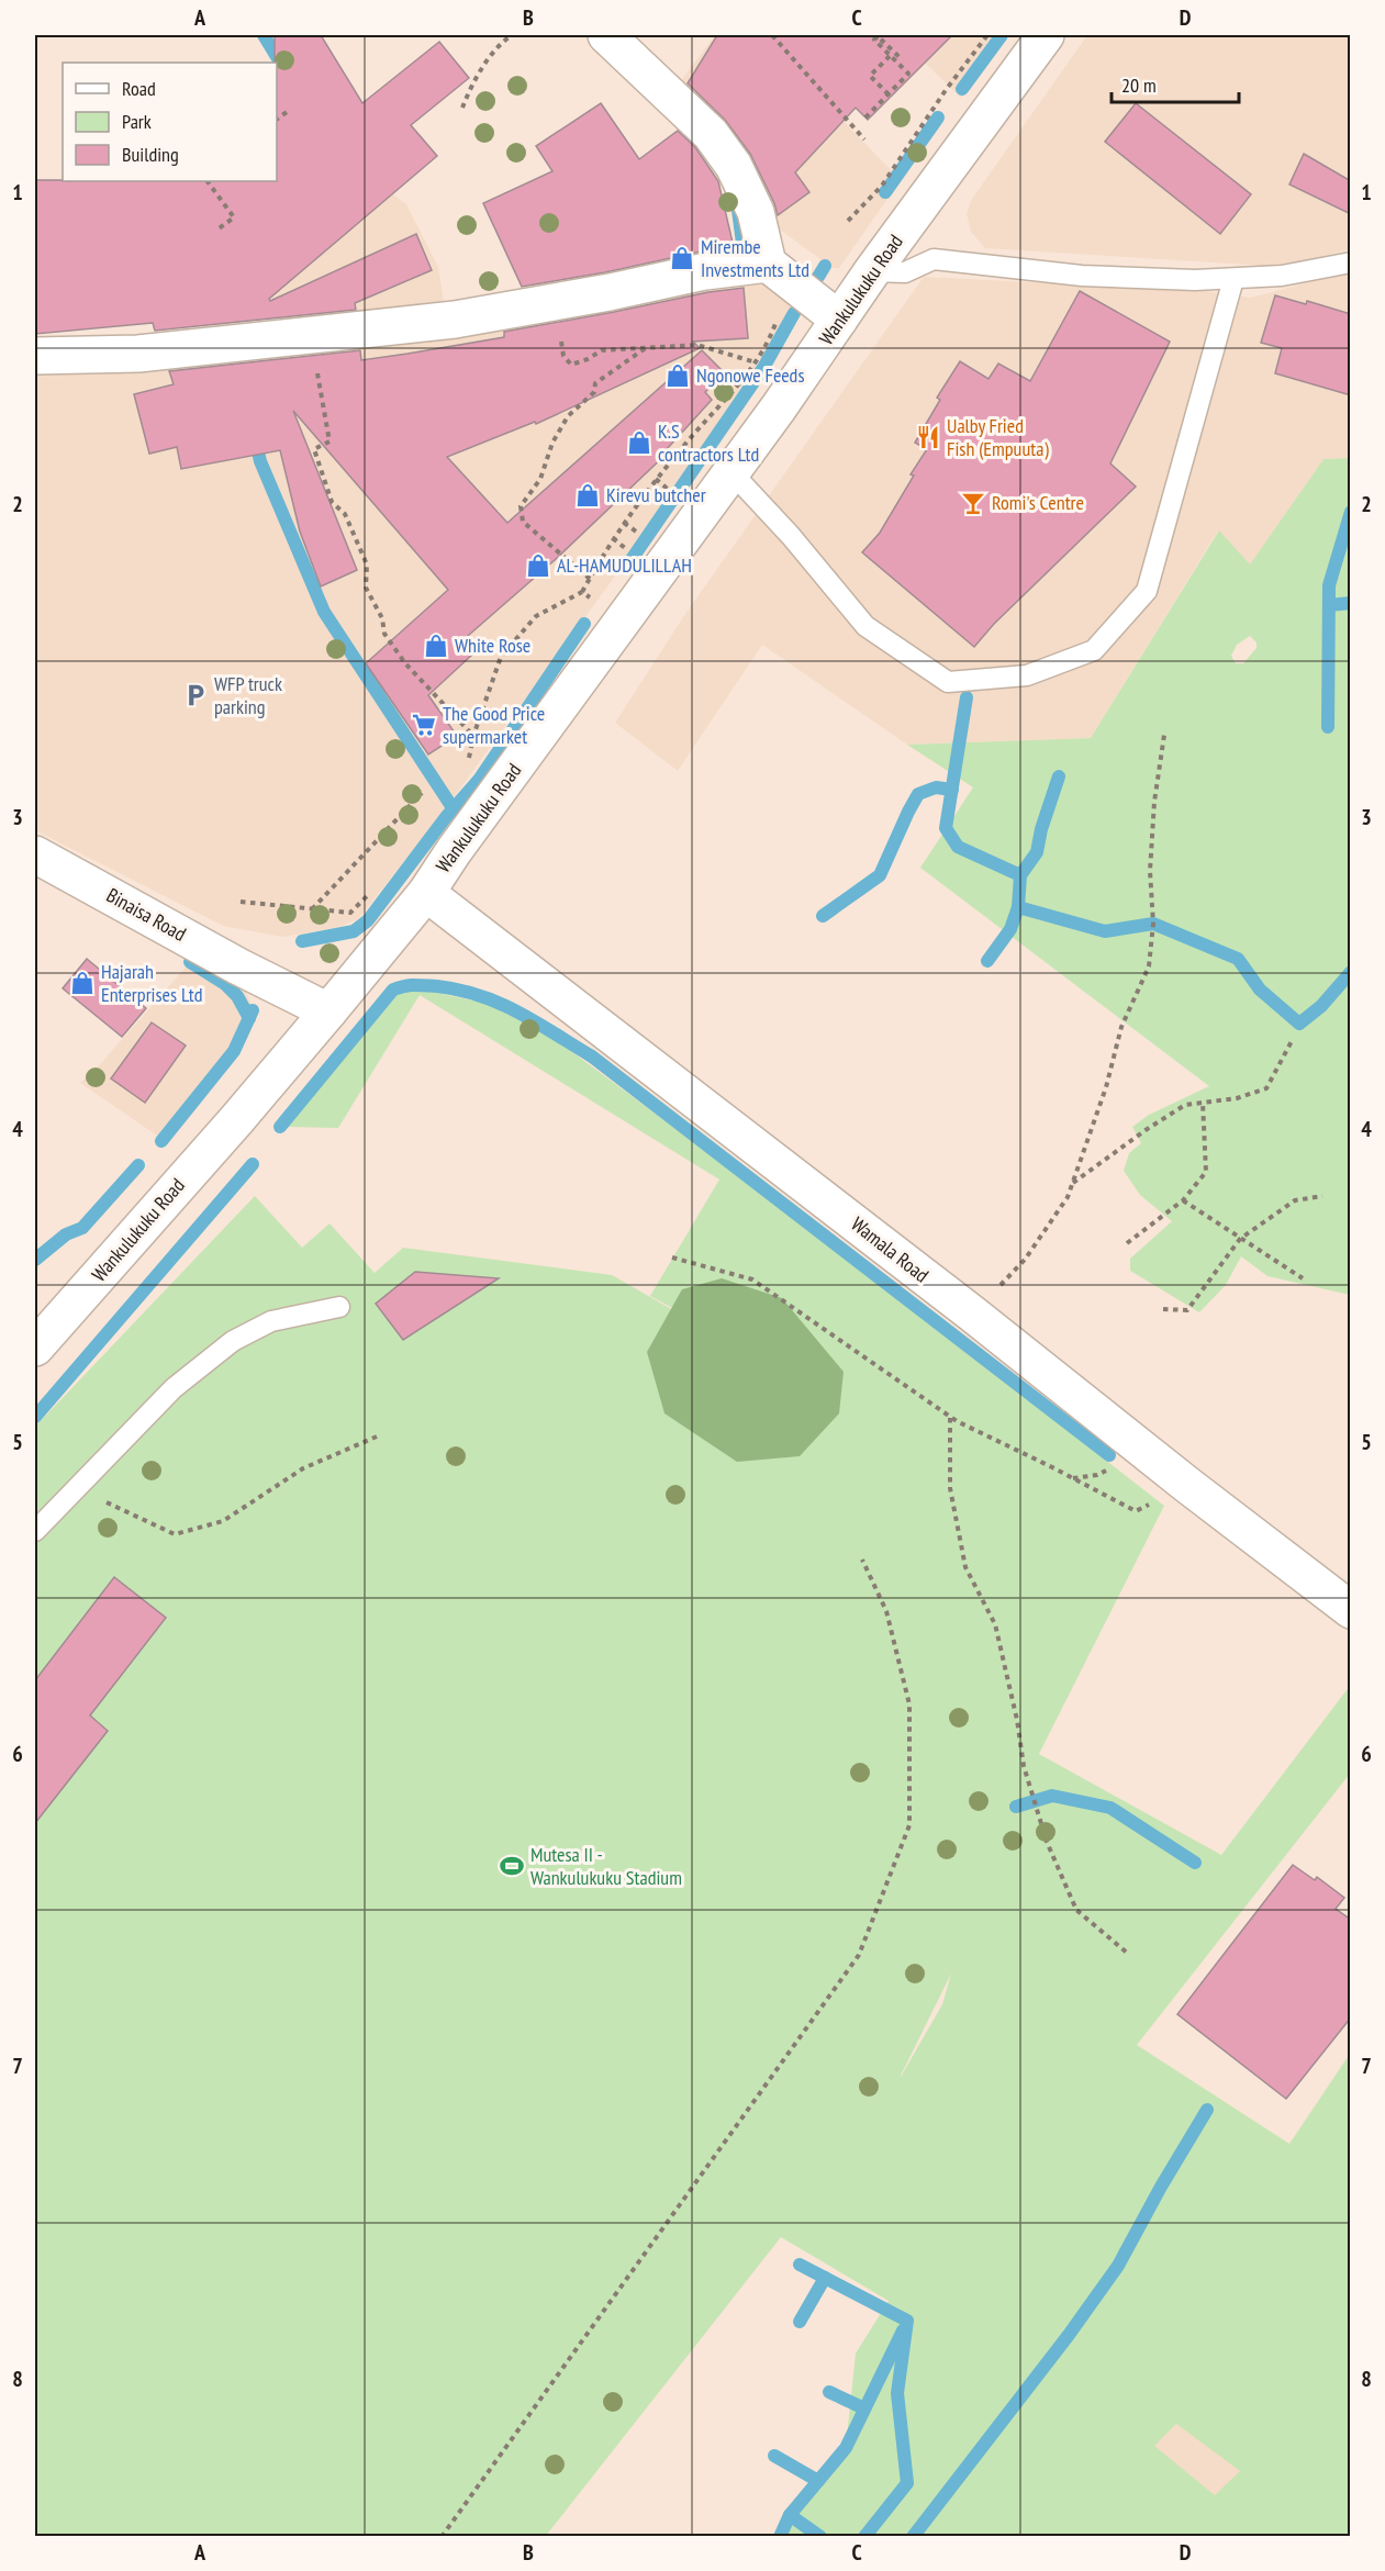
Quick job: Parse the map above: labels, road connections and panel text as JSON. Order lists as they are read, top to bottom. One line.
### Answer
{"streets":{"street":["Wankulukuku Road","Binaisa Road","Wamala Road"]},"crossings":[["Wankulukuku Road","Binaisa Road"],["Wankulukuku Road","Wamala Road"]],"places":{"shop":["Mirembe Investments Ltd","Ngonowe Feeds","K.S contractors Ltd","Kirevu butcher","AL-HAMUDULILLAH","White Rose","Hajarah Enterprises Ltd"],"restaurant":["Ualby Fried Fish (Empuuta)"],"bar":["Romi's Centre"],"parking":["WFP truck parking"],"supermarket":["The Good Price supermarket"],"sports":["Mutesa II - Wankulukuku Stadium"]},"legend":["Road","Park","Building"],"scale_bar":"20 m","grid":{"columns":["A","B","C","D"],"rows":["1","2","3","4","5","6","7","8"]}}
